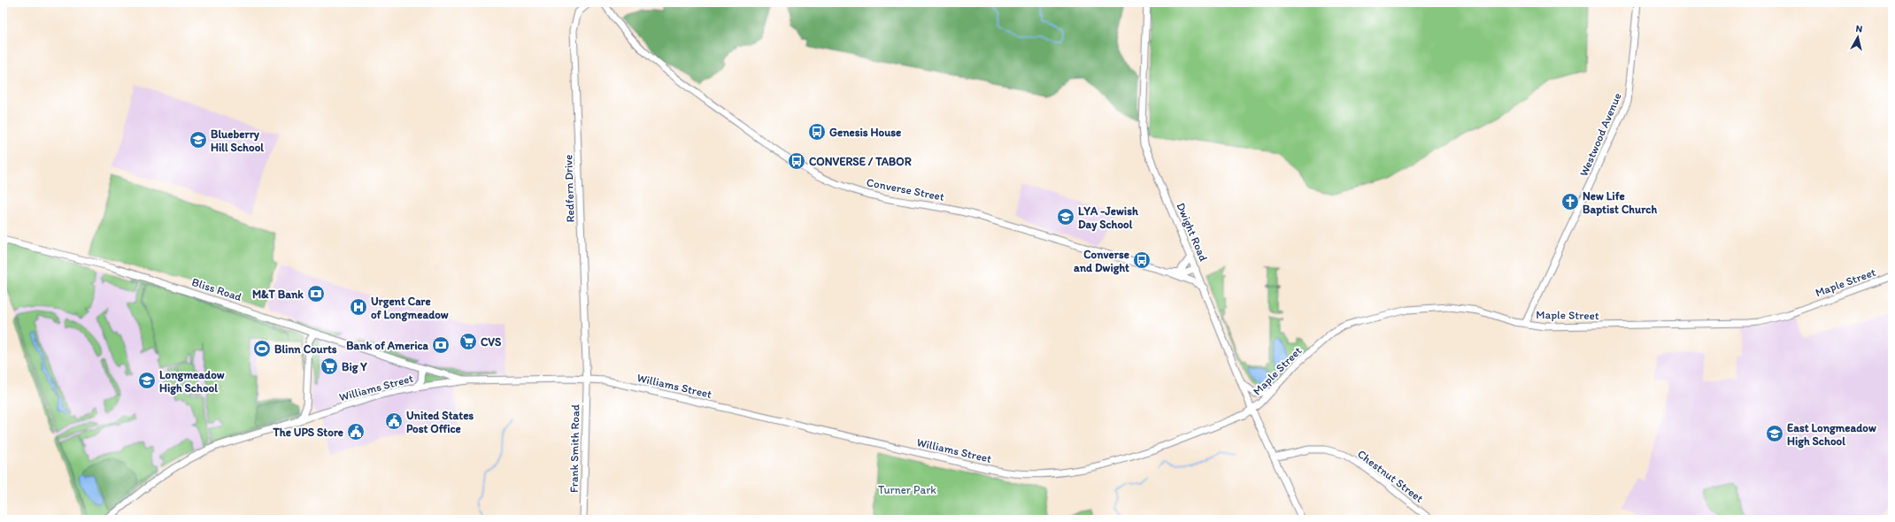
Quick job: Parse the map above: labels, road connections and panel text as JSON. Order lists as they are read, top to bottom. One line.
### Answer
{"streets":{"main road":["Westwood Avenue","Redfern Drive","Converse Street","Dwight Road","Maple Street","Bliss Road","Williams Street","Frank Smith Road","Chestnut Street"]},"crossings":[["Westwood Avenue","Maple Street"],["Redfern Drive","Williams Street"],["Redfern Drive","Frank Smith Road"],["Converse Street","Dwight Road"],["Dwight Road","Maple Street"],["Dwight Road","Williams Street"],["Dwight Road","Chestnut Street"],["Maple Street","Williams Street"],["Bliss Road","Williams Street"],["Williams Street","Frank Smith Road"]],"parks":["Turner Park"],"places":{"bus stop":["Genesis House","CONVERSE / TABOR","Converse and Dwight"],"school or university":["Blueberry Hill School","LYA -Jewish Day School","Longmeadow High School","East Longmeadow High School"],"church":["New Life Baptist Church"],"bank":["M&T Bank","Bank of America"],"hospital":["Urgent Care of Longmeadow"],"supermarket":["CVS","Big Y"],"sports":["Blinn Courts"],"public building":["United States Post Office","The UPS Store"]},"north":"top"}
